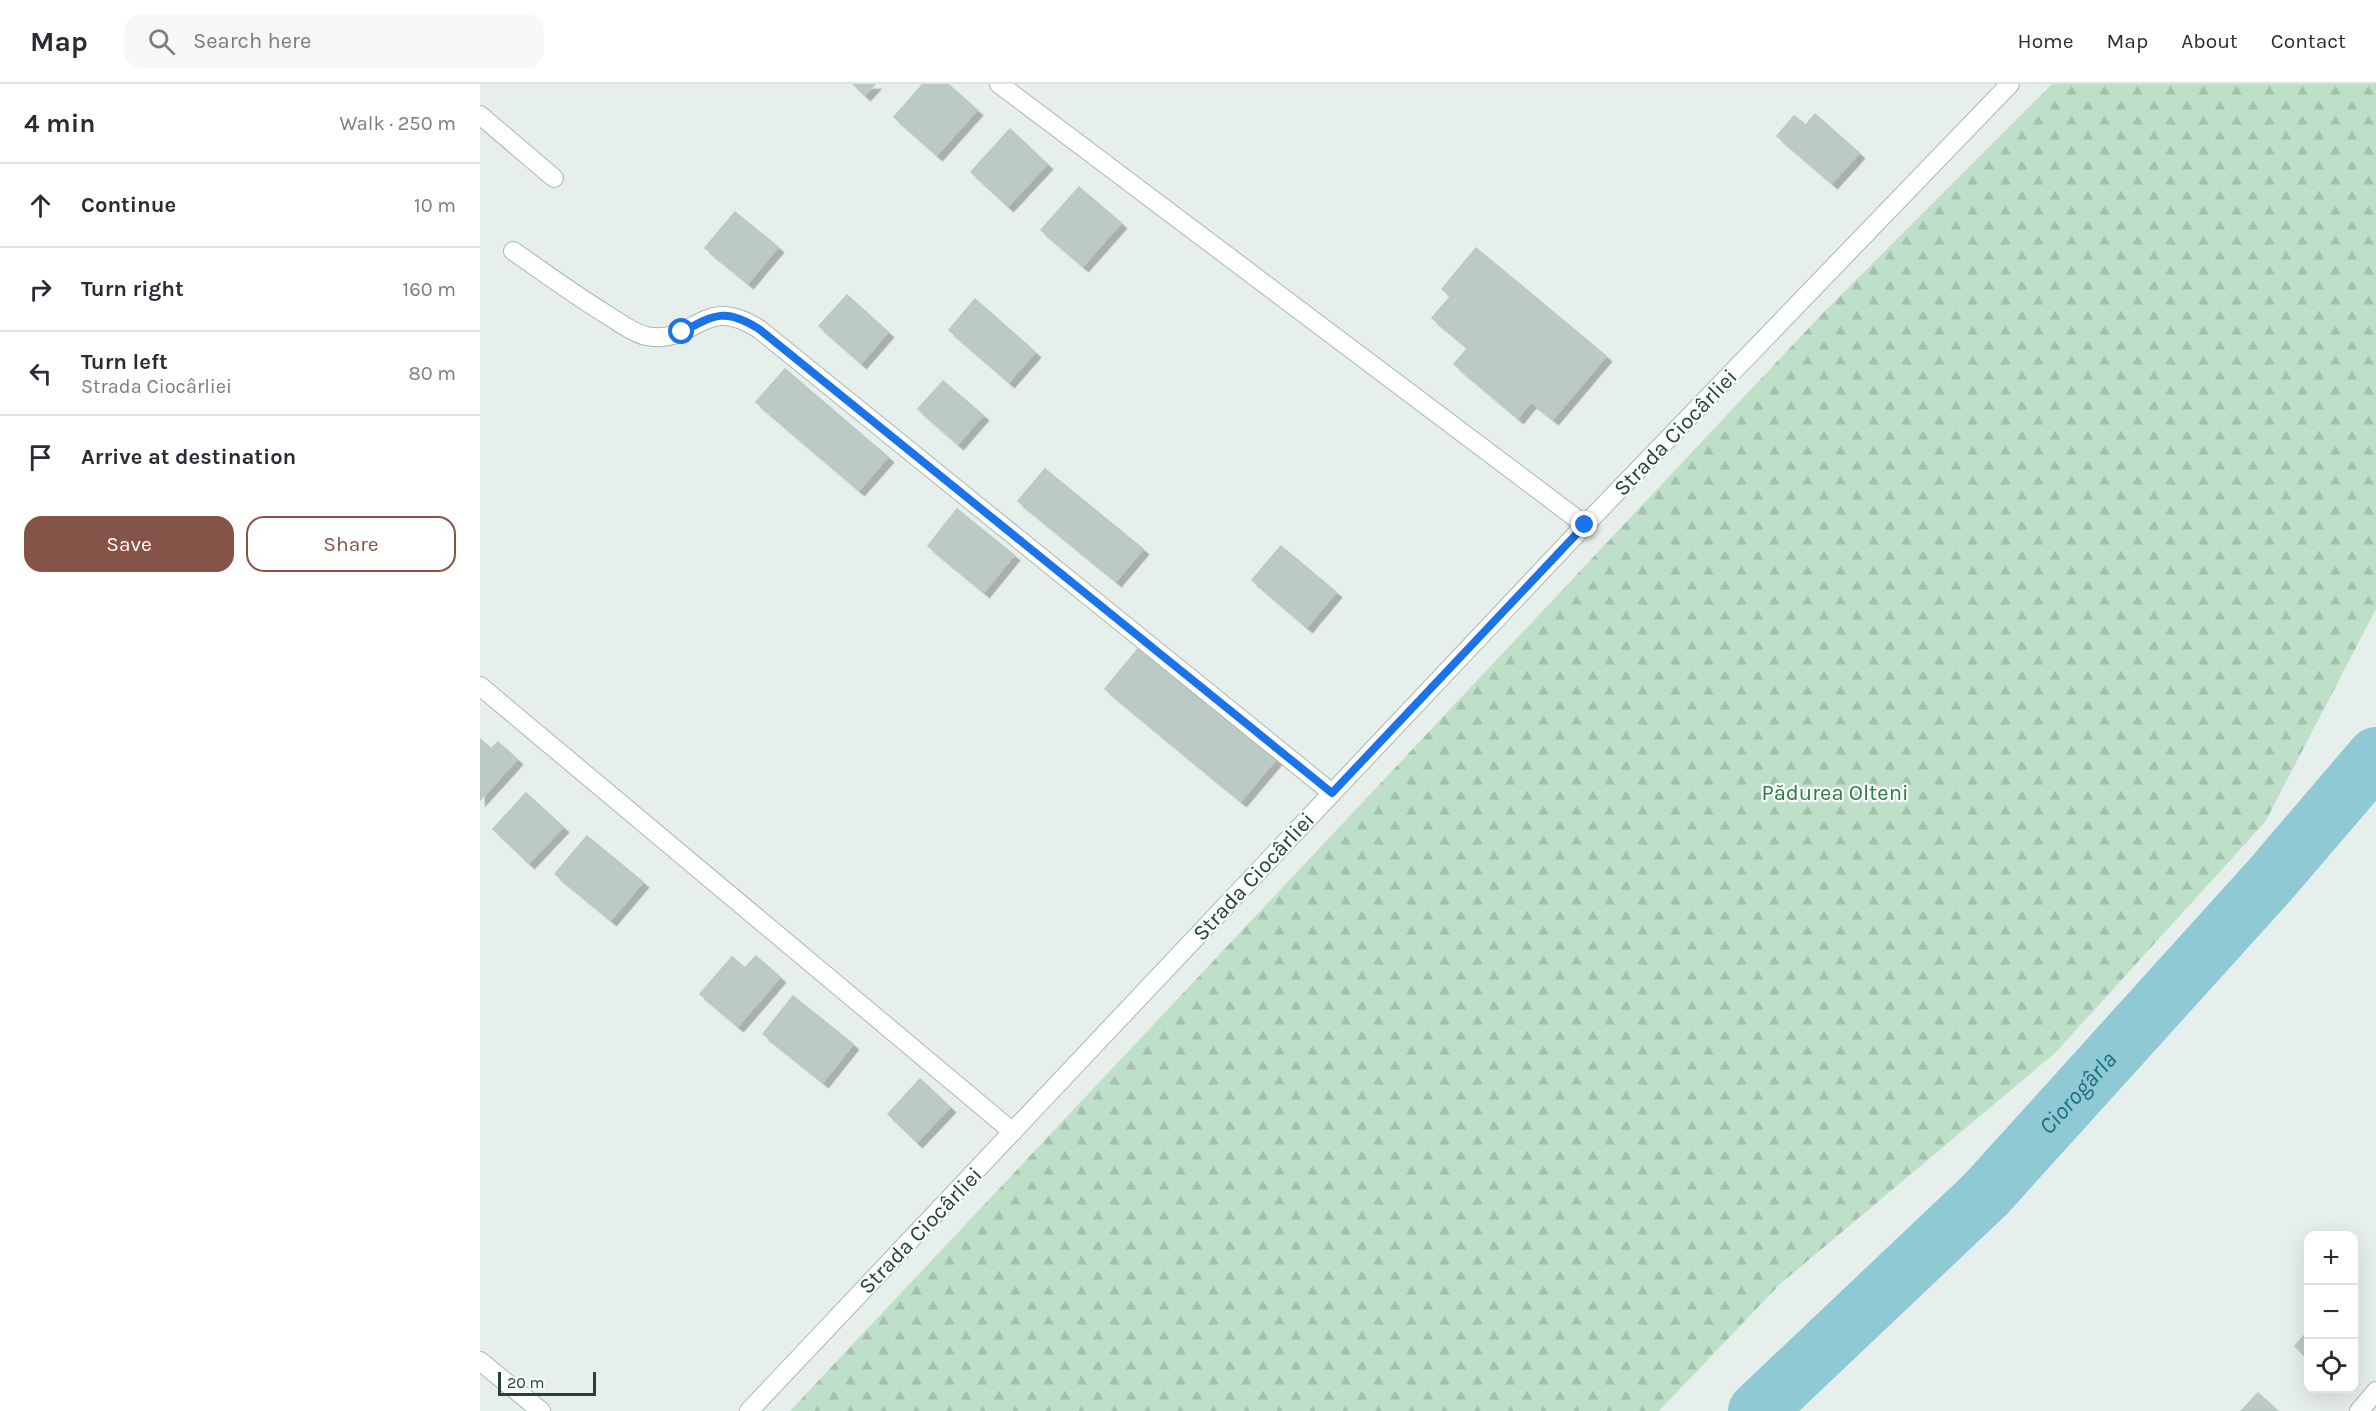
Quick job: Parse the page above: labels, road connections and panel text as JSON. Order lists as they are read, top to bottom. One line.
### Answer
{"streets":{"street":["Strada Ciocârliei"]},"water":["Ciorogârla"],"parks":["Pădurea Olteni"],"scale_bar":"20 m","page":{"header":"Map","search":"Search here","nav":["Home","Map","About","Contact"],"heading":["4 min","Walk · 250 m"],"list":[["Continue","10 m"],["Turn right","160 m"],["Turn left","Strada Ciocârliei","80 m"],"Arrive at destination"],"buttons":["Save","Share"],"map_buttons":["+","−"],"scale":"20 m"}}
